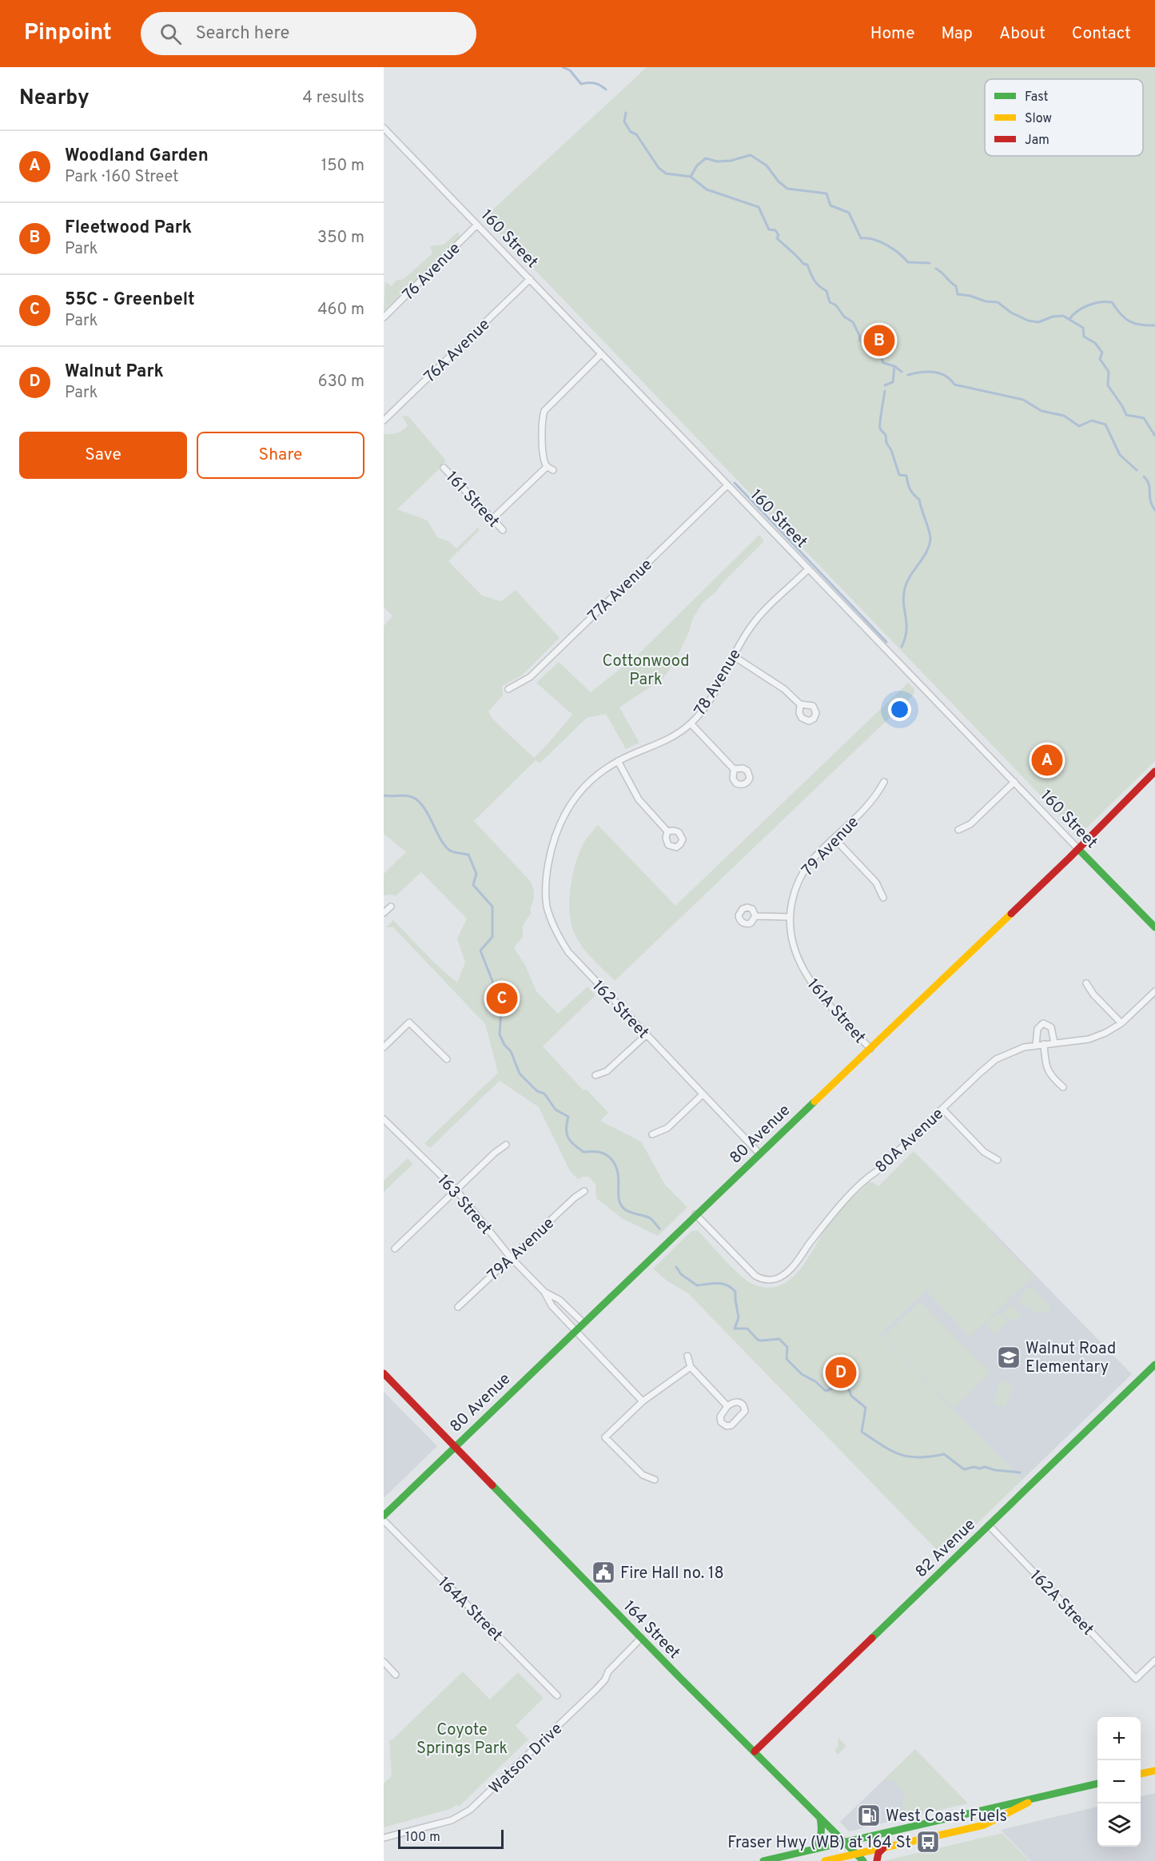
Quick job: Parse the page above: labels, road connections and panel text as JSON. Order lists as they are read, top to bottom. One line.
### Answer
{"streets":{"street":["160 Street","76 Avenue","76A Avenue","161 Street","77A Avenue","78 Avenue","79 Avenue","162 Street","161A Street","80 Avenue","80A Avenue","163 Street","79A Avenue","82 Avenue","162A Street","164A Street","164 Street","Watson Drive"]},"crossings":[["160 Street","76 Avenue"],["160 Street","76A Avenue"],["160 Street","77A Avenue"],["160 Street","78 Avenue"],["160 Street","80 Avenue"],["78 Avenue","162 Street"],["79 Avenue","161A Street"],["162 Street","80 Avenue"],["161A Street","80 Avenue"],["80 Avenue","80A Avenue"],["80 Avenue","163 Street"],["80 Avenue","164 Street"],["163 Street","79A Avenue"],["82 Avenue","162A Street"],["82 Avenue","164 Street"],["164 Street","Watson Drive"]],"parks":["Cottonwood Park","Coyote Springs Park"],"places":{"school or university":["Walnut Road Elementary"],"public building":["Fire Hall no. 18"],"fuel station":["West Coast Fuels"],"bus stop":["Fraser Hwy (WB) at 164 St"]},"legend":["Fast","Slow","Jam"],"scale_bar":"100 m","page":{"header":"Pinpoint","search":"Search here","nav":["Home","Map","About","Contact"],"heading":["Nearby","4 results"],"list":[{"mark":"A","name":"Woodland Garden","note":"Park · 160 Street","value":"150 m"},{"mark":"B","name":"Fleetwood Park","note":"Park","value":"350 m"},{"mark":"C","name":"55C - Greenbelt","note":"Park","value":"460 m"},{"mark":"D","name":"Walnut Park","note":"Park","value":"630 m"}],"pins":["B","A","C","D"],"buttons":["Save","Share"],"map_buttons":["+","−"],"scale":"100 m"}}
